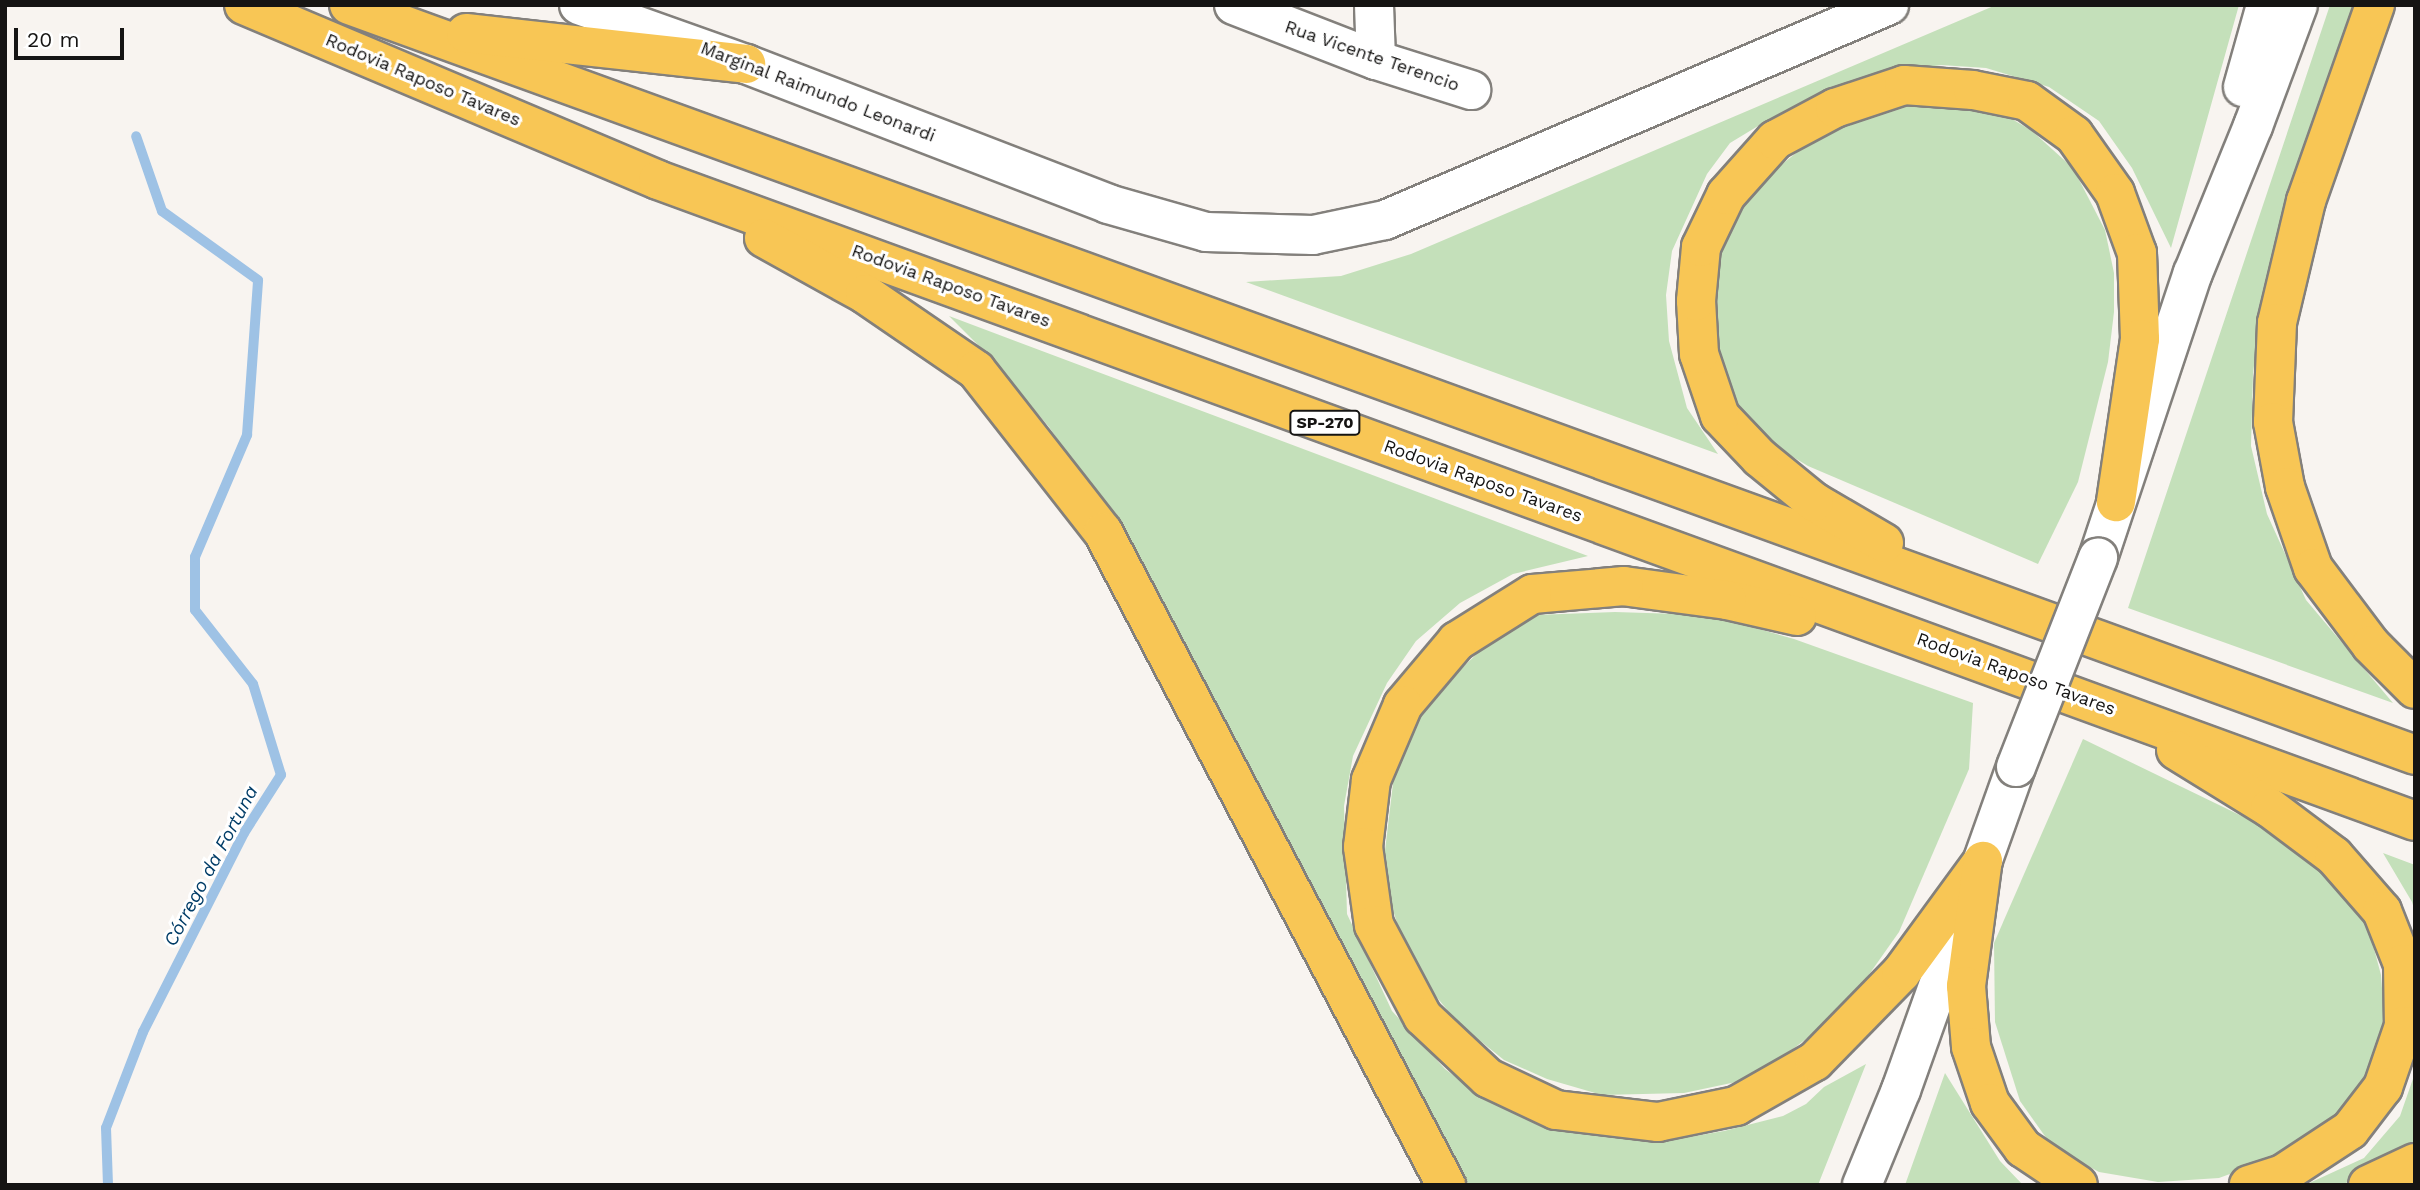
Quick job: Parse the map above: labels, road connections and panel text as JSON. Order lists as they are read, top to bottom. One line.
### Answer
{"streets":{"highway":["Rodovia Raposo Tavares","SP-270"],"main road":["Rua Vicente Terencio","Marginal Raimundo Leonardi"]},"water":["Córrego da Fortuna"],"scale_bar":"20 m"}
